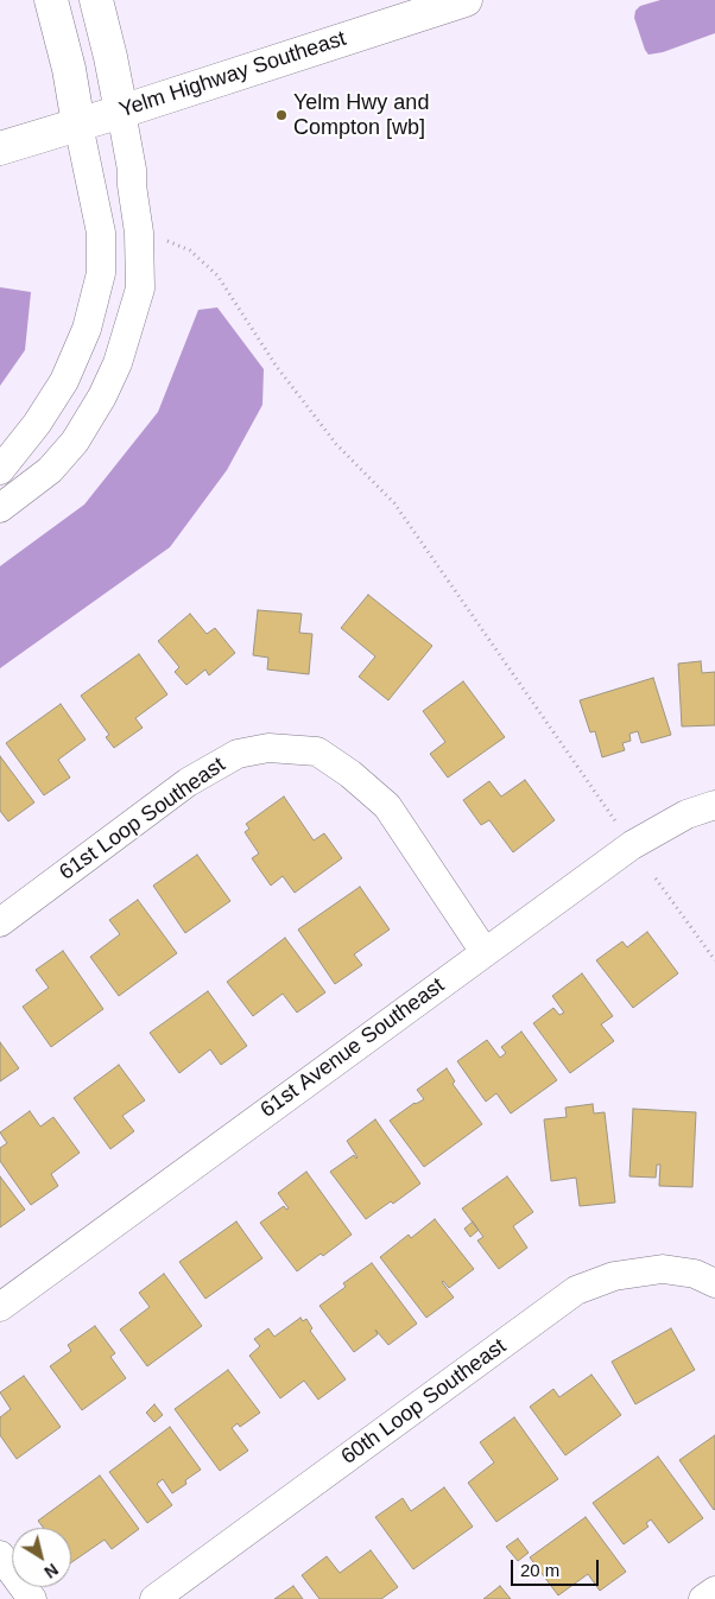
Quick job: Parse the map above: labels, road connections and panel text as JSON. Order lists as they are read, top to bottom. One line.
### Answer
{"streets":{"main road":["Yelm Highway Southeast"],"street":["61st Loop Southeast","61st Avenue Southeast","60th Loop Southeast"]},"crossings":[["61st Loop Southeast","61st Avenue Southeast"]],"places":["Yelm Hwy and Compton [wb]"],"scale_bar":"20 m","north":"bottom right"}
